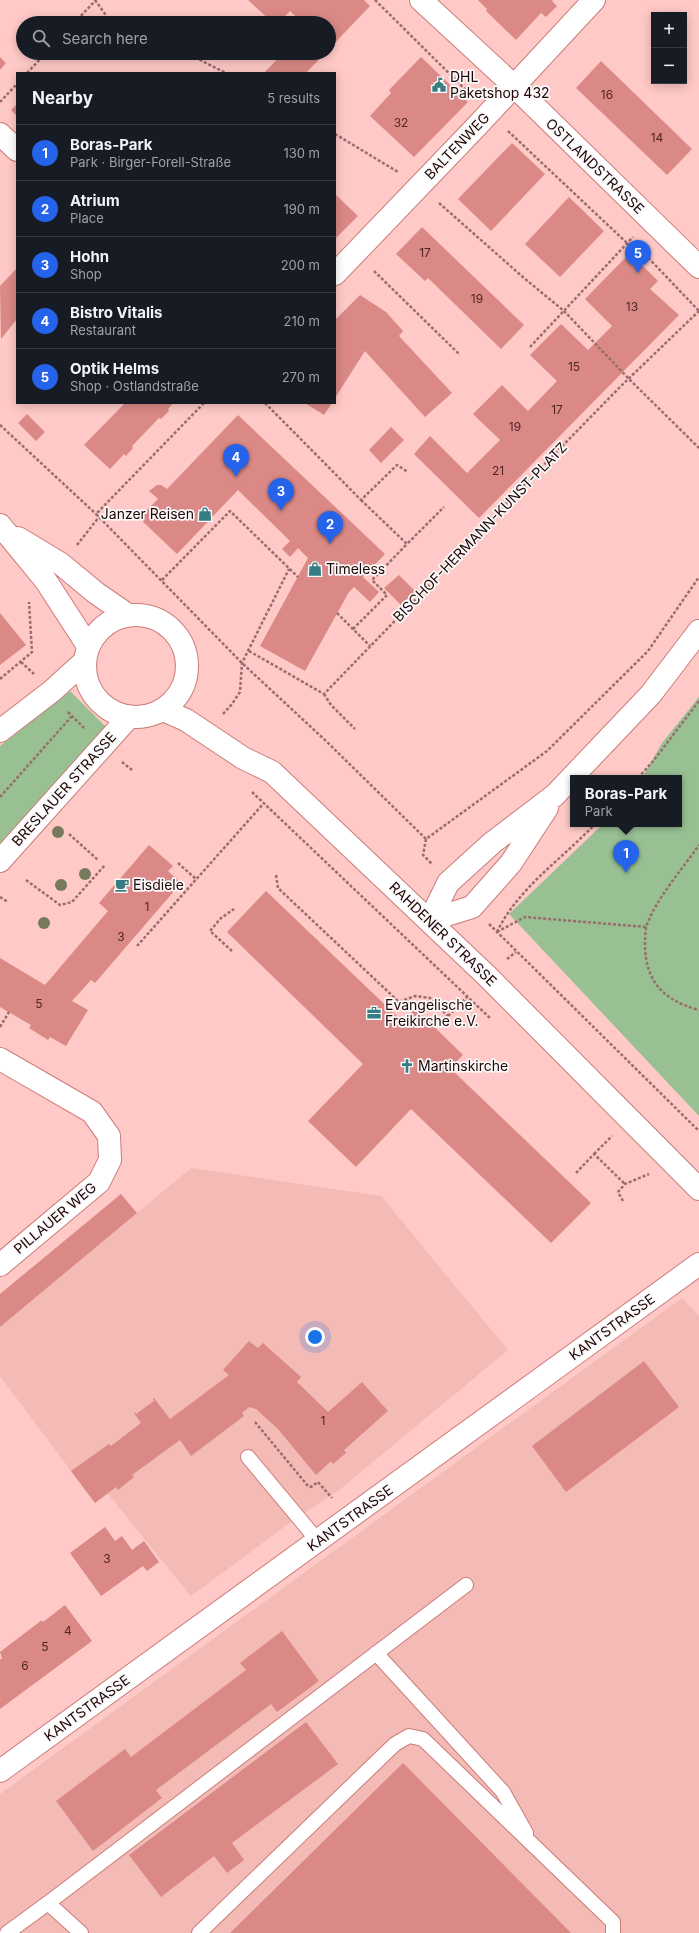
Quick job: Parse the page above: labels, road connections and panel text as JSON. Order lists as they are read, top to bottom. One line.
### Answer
{"streets":{"street":["BALTENWEG","OSTLANDSTRASSE","BRESLAUER STRASSE","RAHDENER STRASSE","PILLAUER WEG","KANTSTRASSE"],"path":["BISCHOF-HERMANN-KUNST-PLATZ"]},"crossings":[["BALTENWEG","OSTLANDSTRASSE"],["BRESLAUER STRASSE","RAHDENER STRASSE"]],"places":{"public building":["DHL Paketshop 432"],"shop":["Janzer Reisen","Timeless"],"cafe":["Eisdiele"],"office":["Evangelische Freikirche e.V."],"church":["Martinskirche"]},"house_numbers":["16","32","14","17","19","13","15","17","19","21","1","3","5","1","3","4","5","6"],"page":{"map_buttons":["+","−"],"search":"Search here","heading":["Nearby","5 results"],"list":[{"mark":"1","name":"Boras-Park","note":"Park · Birger-Forell-Straße","value":"130 m"},{"mark":"2","name":"Atrium","note":"Place","value":"190 m"},{"mark":"3","name":"Hohn","note":"Shop","value":"200 m"},{"mark":"4","name":"Bistro Vitalis","note":"Restaurant","value":"210 m"},{"mark":"5","name":"Optik Helms","note":"Shop · Ostlandstraße","value":"270 m"}],"pins":["5","4","3","2","1"],"popup":["Boras-Park","Park"]}}
